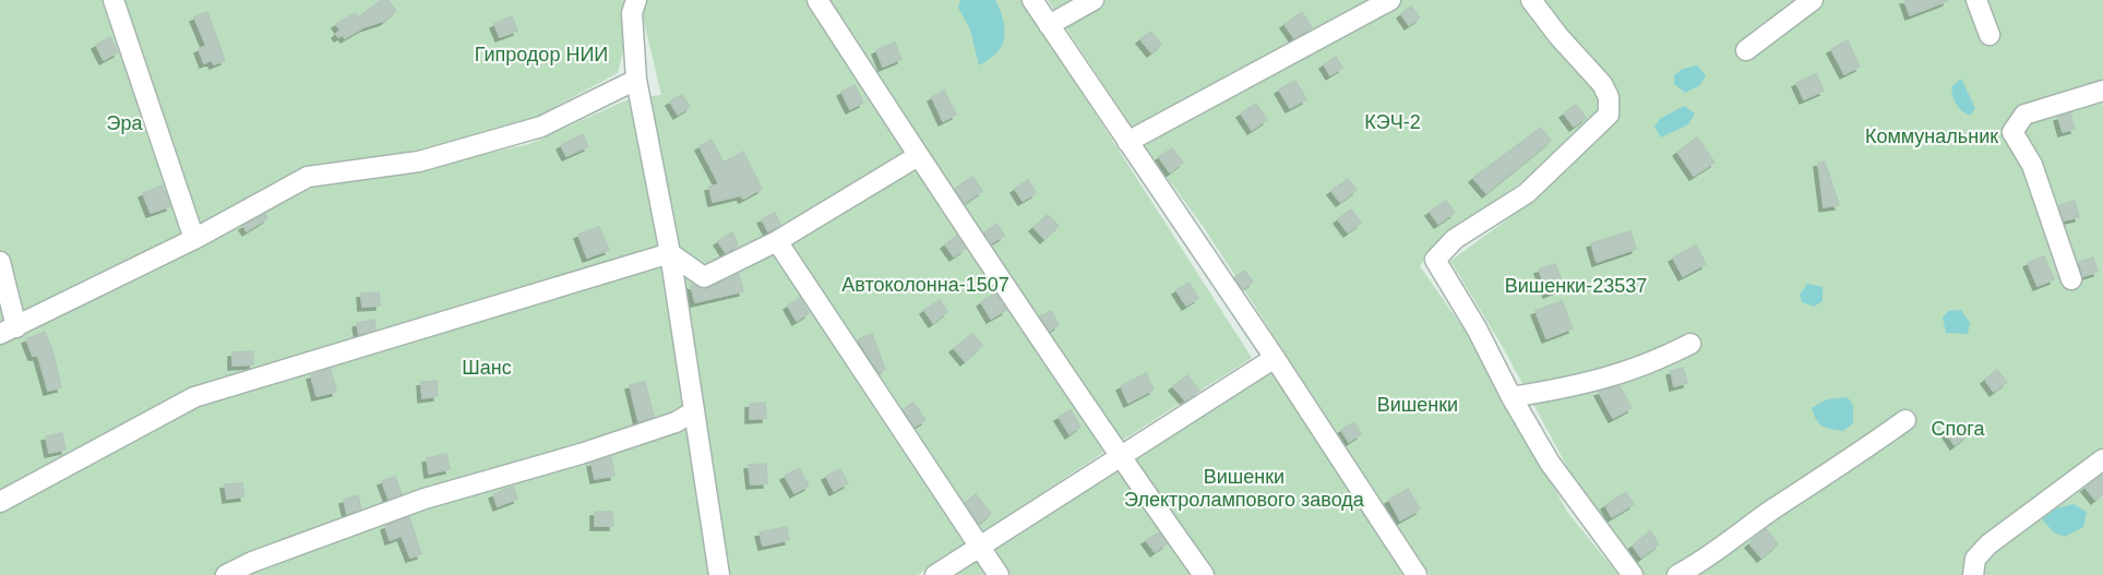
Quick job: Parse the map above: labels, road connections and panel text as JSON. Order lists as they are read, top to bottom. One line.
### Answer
{"parks":["Гипродор НИИ","КЭЧ-2","Эра","Коммунальник","Автоколонна-1507","Вишенки-23537","Шанс","Вишенки","Спога","Вишенки Электролампового завода"]}
